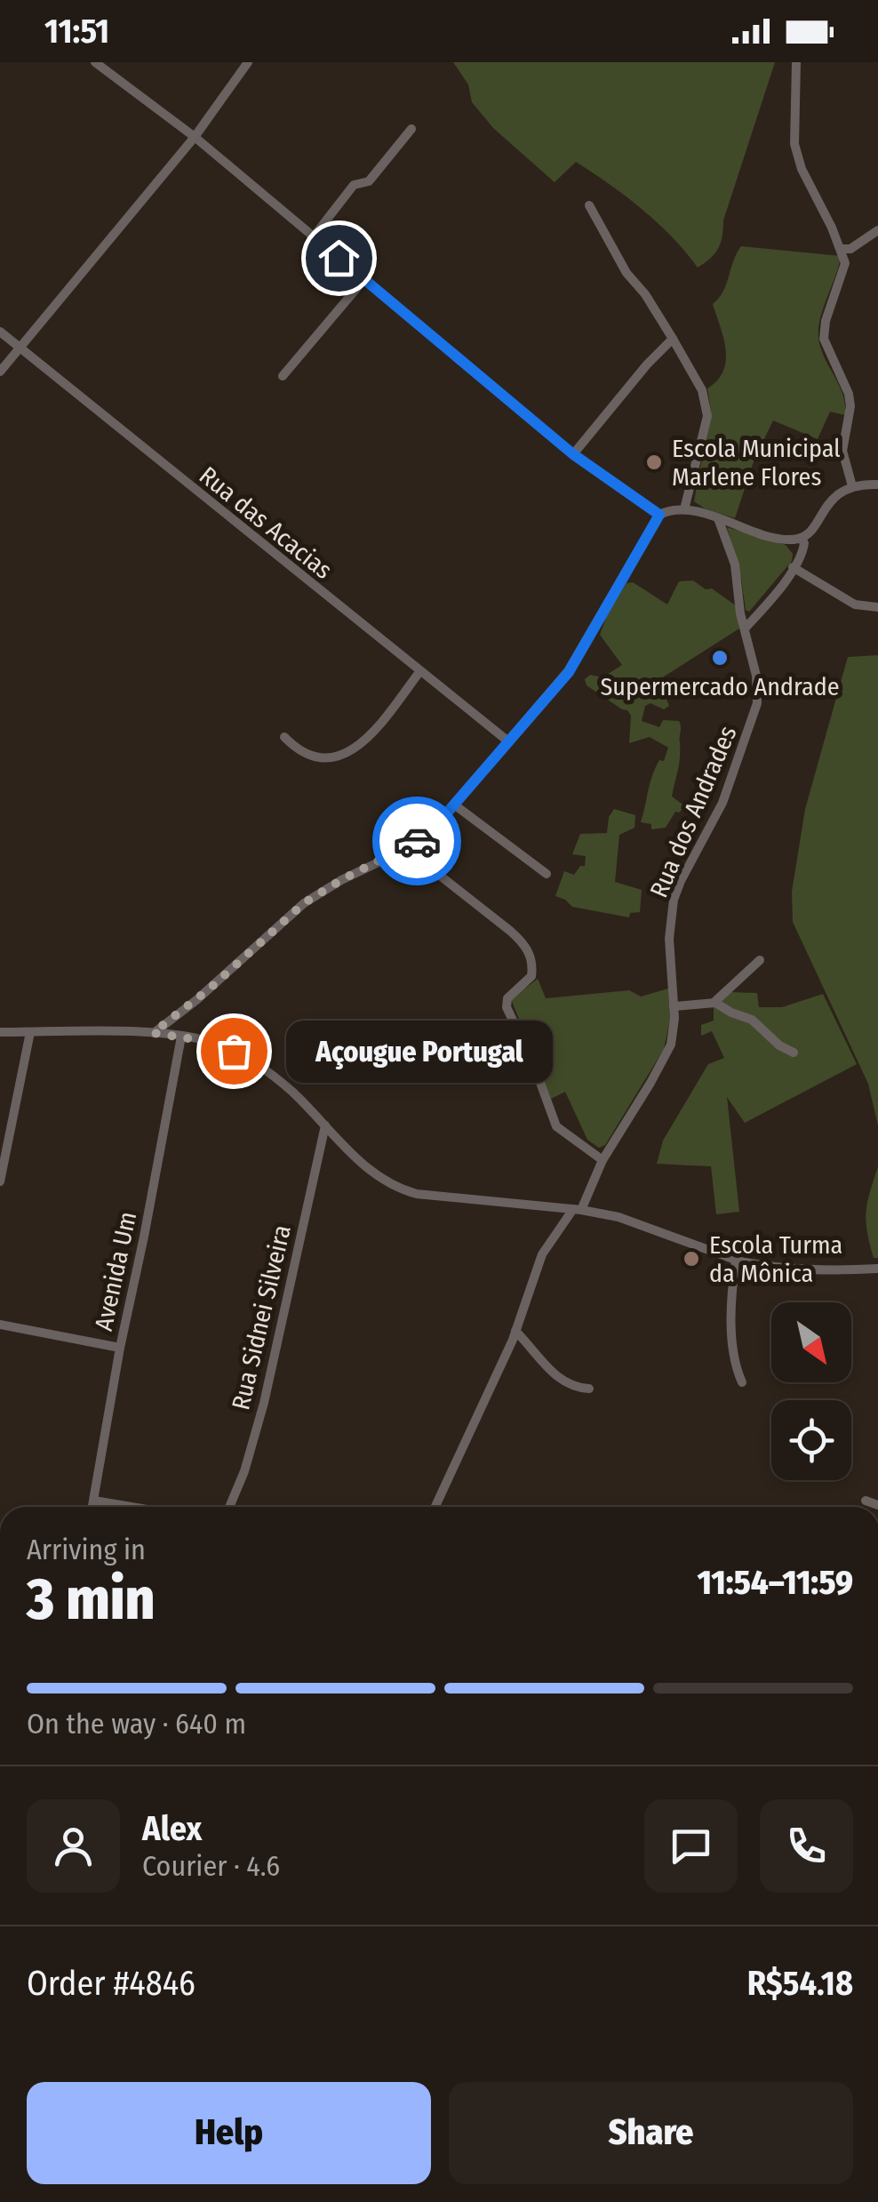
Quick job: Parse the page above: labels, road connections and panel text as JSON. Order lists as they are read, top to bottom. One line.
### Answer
{"streets":{"street":["Rua das Acacias","Rua dos Andrades","Avenida Um","Rua Sidnei Silveira"]},"places":["Escola Municipal Marlene Flores","Supermercado Andrade","Açougue Portugal","Escola Turma da Mônica"],"north":"bottom right","page":{"status":"11:51","bubble":"Açougue Portugal","heading":["3 min","Arriving in","11:54–11:59"],"panel":["Alex","Courier · 4.6","Order #4846","R$54.18"],"bar":"On the way · 640 m","buttons":["Help","Share"]}}
